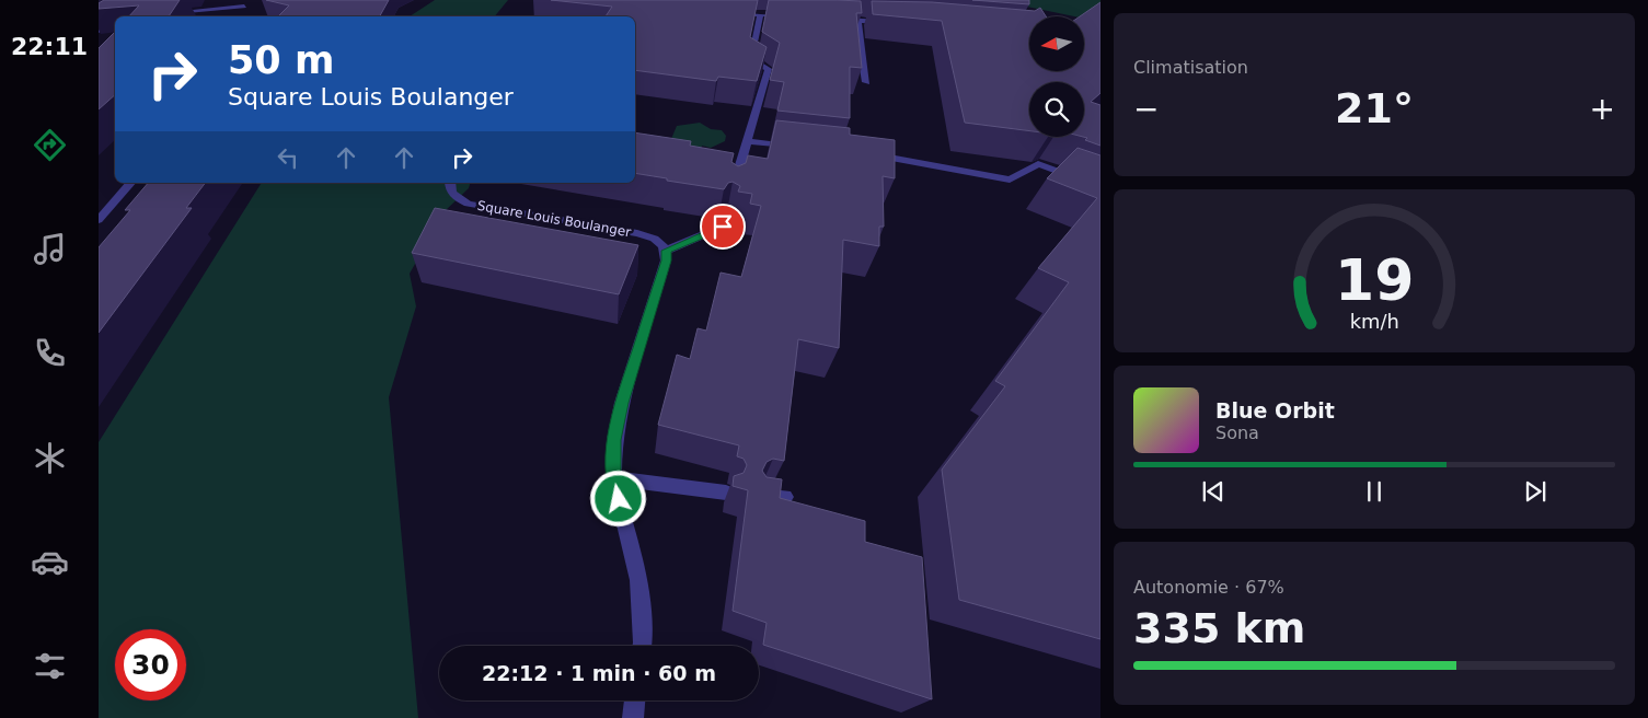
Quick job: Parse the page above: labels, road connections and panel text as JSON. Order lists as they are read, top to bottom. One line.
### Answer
{"streets":{"street":["Square Louis Boulanger"]},"north":"left","page":{"tabs":"22:11","tile":["Climatisation",["Autonomie · 67%","335 km"]],"turn":["50 m","Square Louis Boulanger"],"heat":["−","21°","+"],"song":["Blue Orbit","Sona"],"limit":"30","trip":"22:12 · 1 min · 60 m","gauge":["19","km/h"]}}
